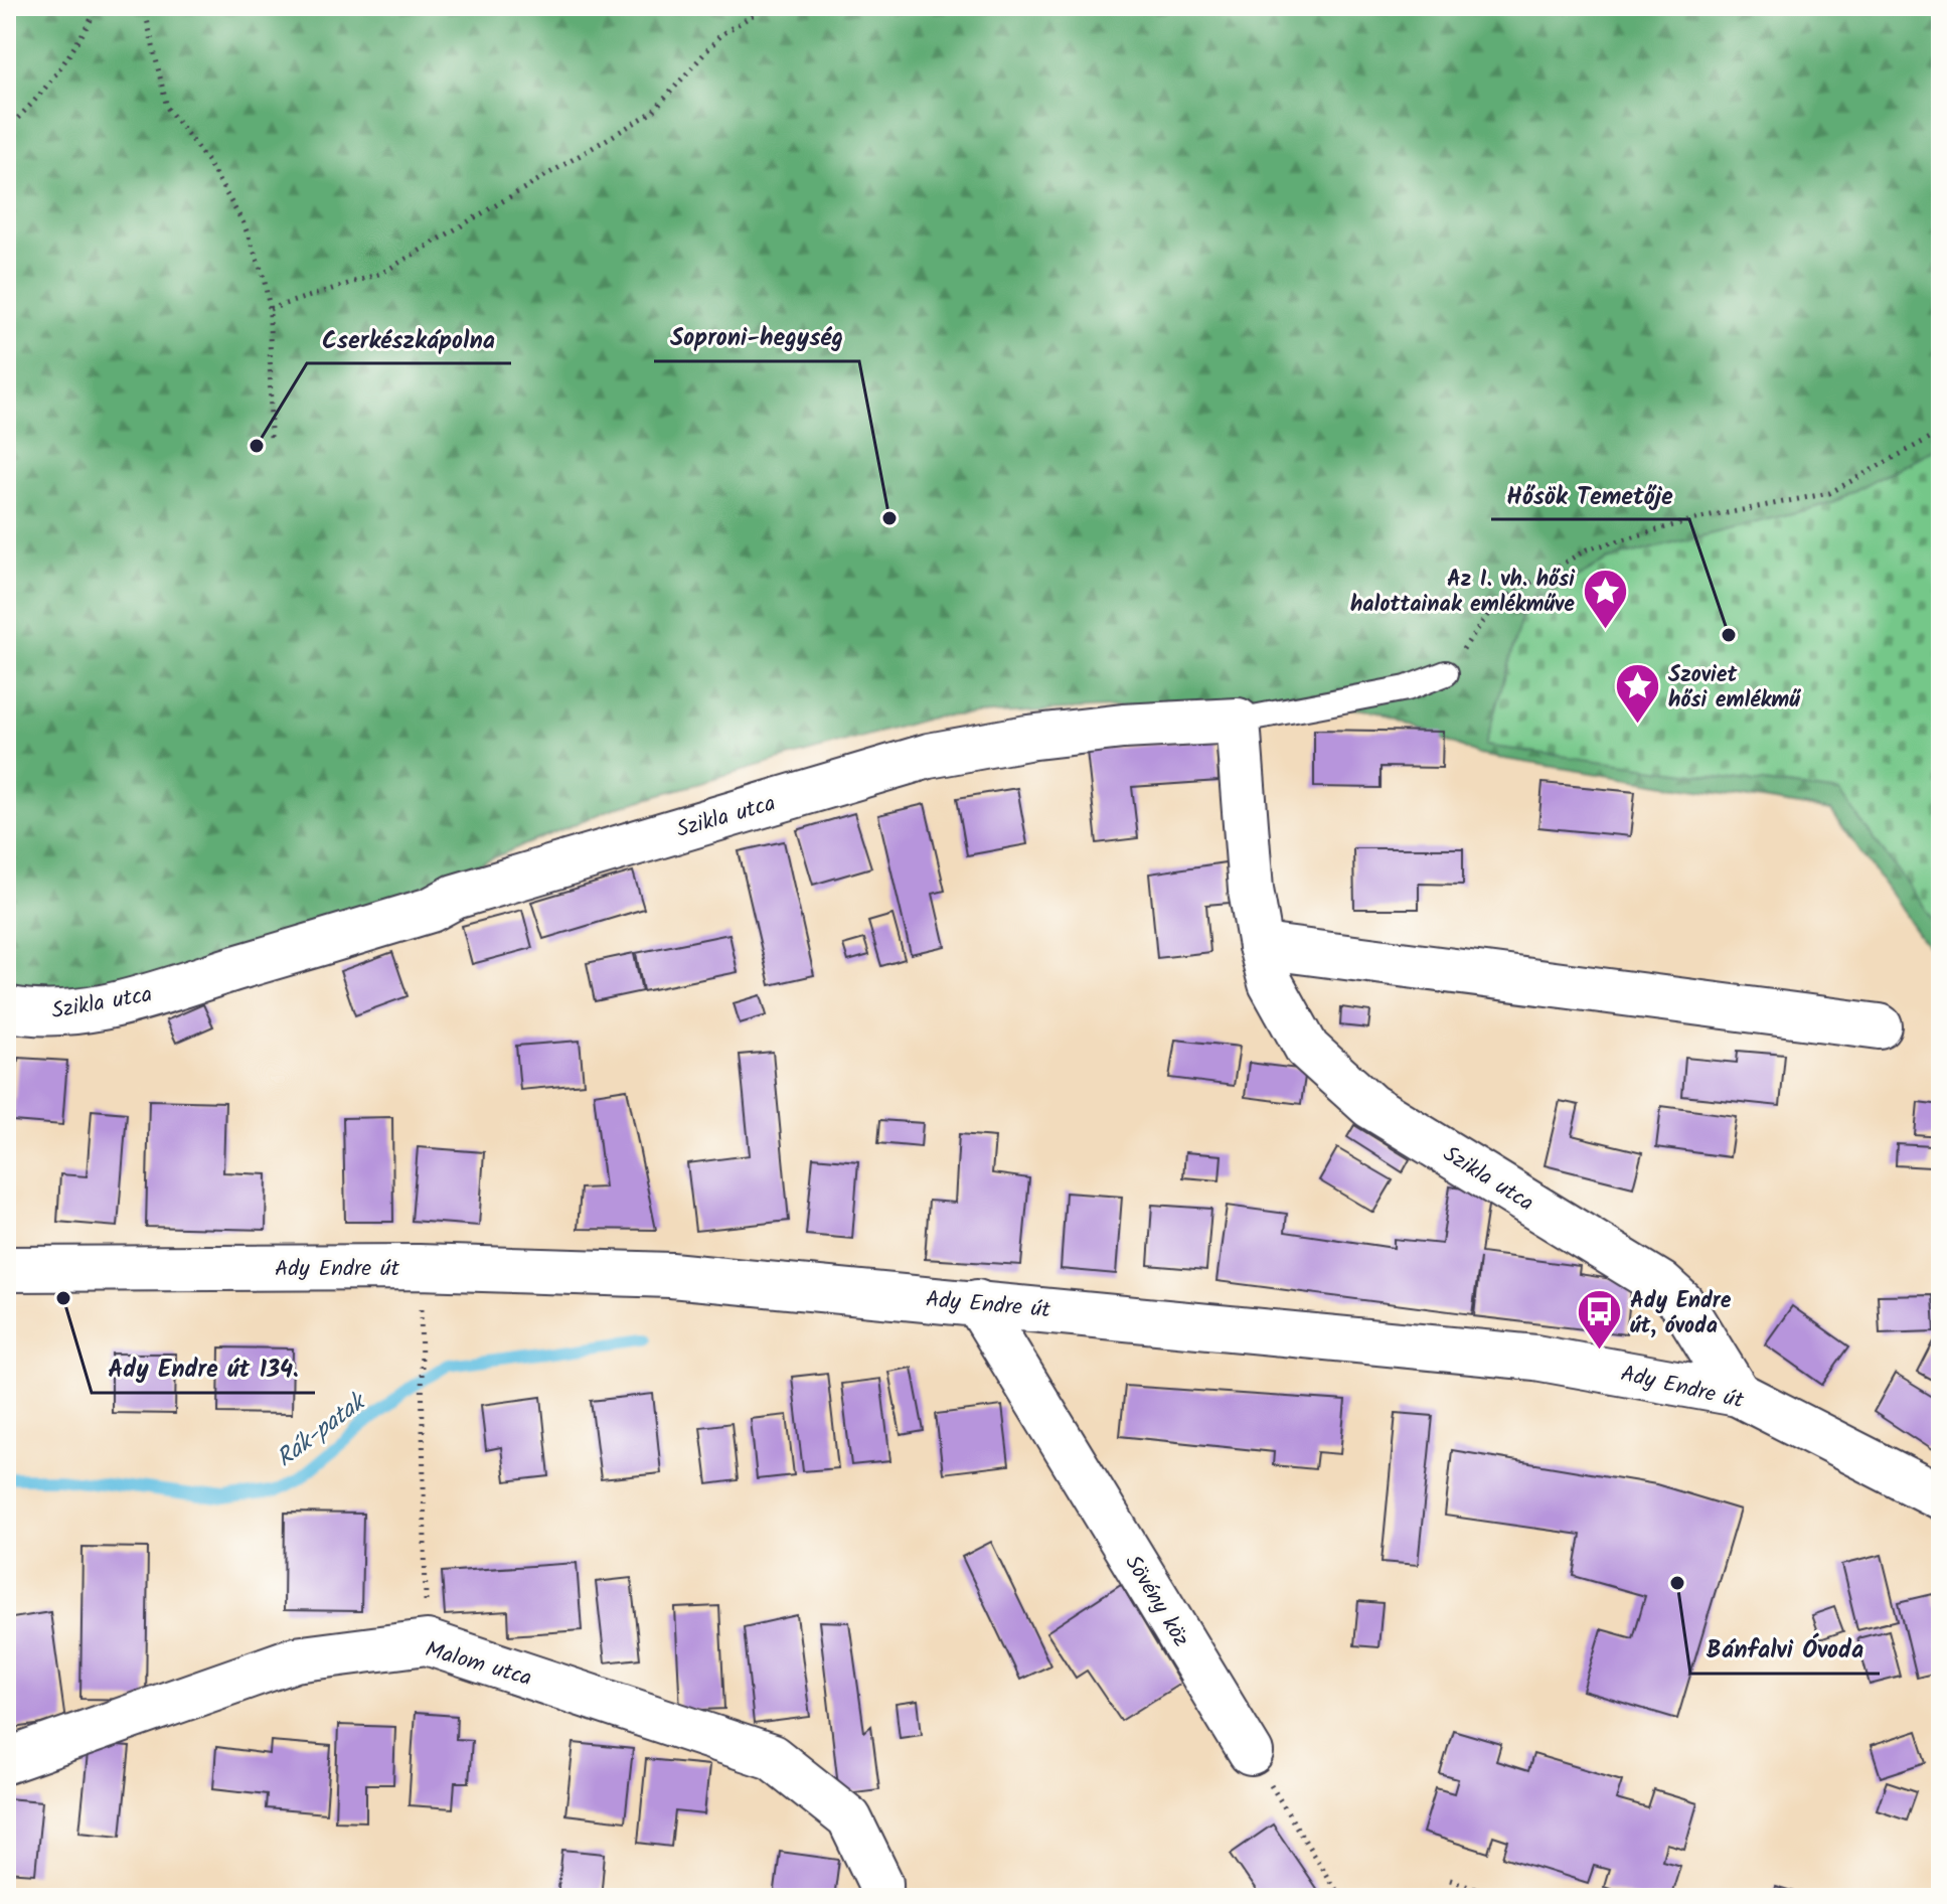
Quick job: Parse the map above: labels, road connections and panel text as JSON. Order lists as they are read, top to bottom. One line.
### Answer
{"streets":{"street":["Szikla utca","Ady Endre út","Sövény köz","Malom utca"]},"crossings":[["Szikla utca","Ady Endre út"],["Ady Endre út","Sövény köz"]],"water":["Rák-patak"],"places":{"other":["Cserkészkápolna","Soproni-hegység","Hősök Temetője","Ady Endre út 134.","Bánfalvi Óvoda"],"place":["Az I. vh. hősi halottainak emlékműve","Szoviet hősi emlékmű"],"bus stop":["Ady Endre út, óvoda"]}}
